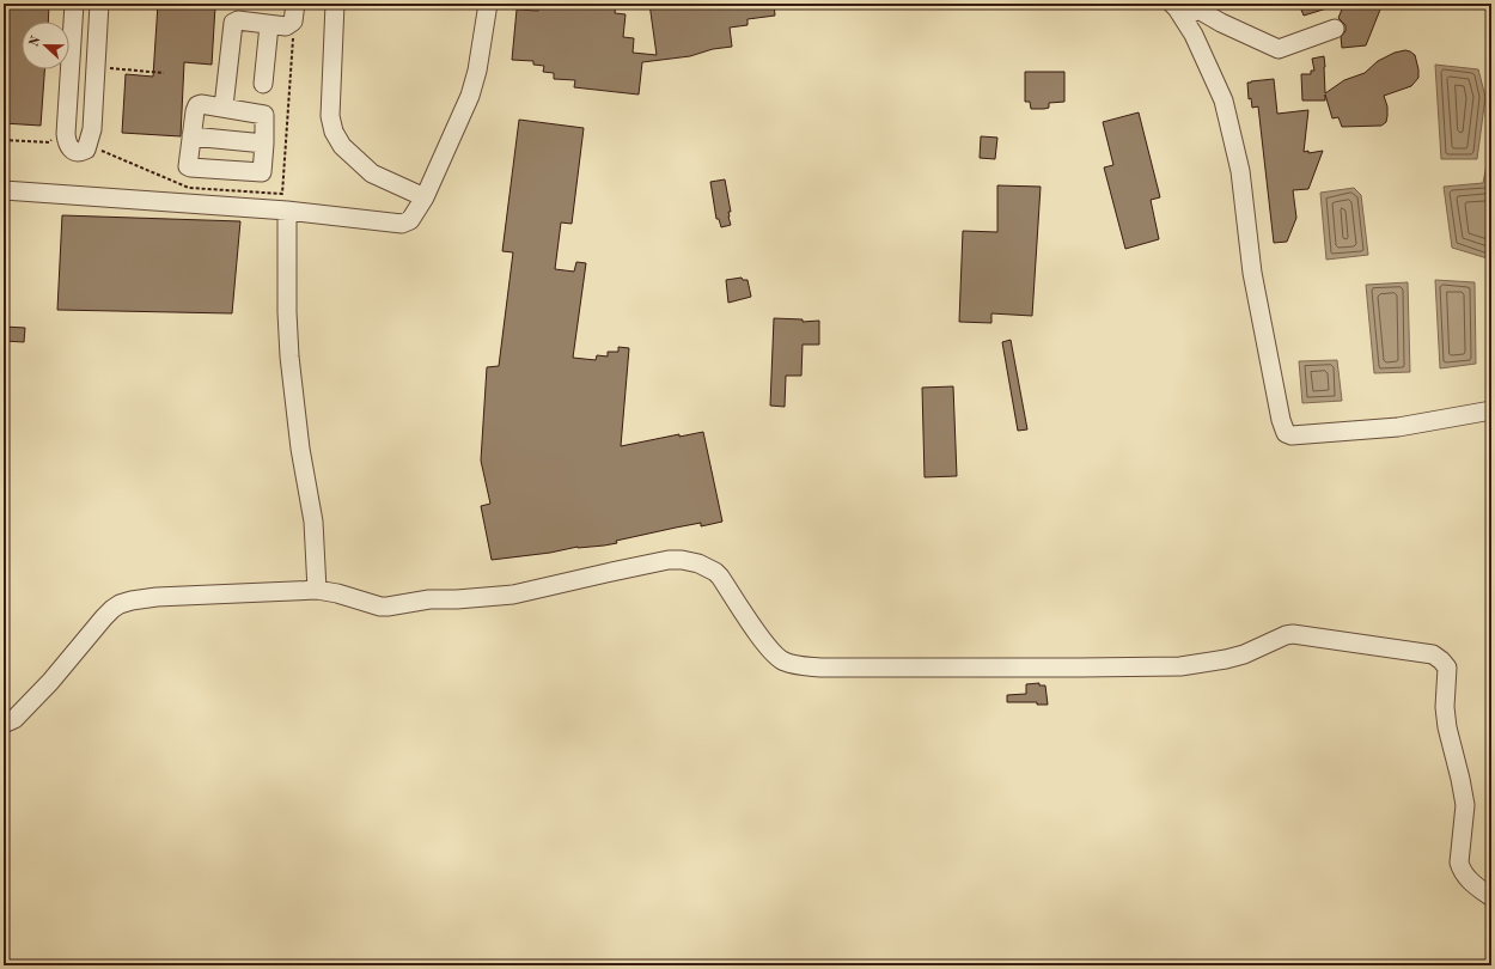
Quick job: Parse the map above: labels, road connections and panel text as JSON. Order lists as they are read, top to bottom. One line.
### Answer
{"north":"left"}
